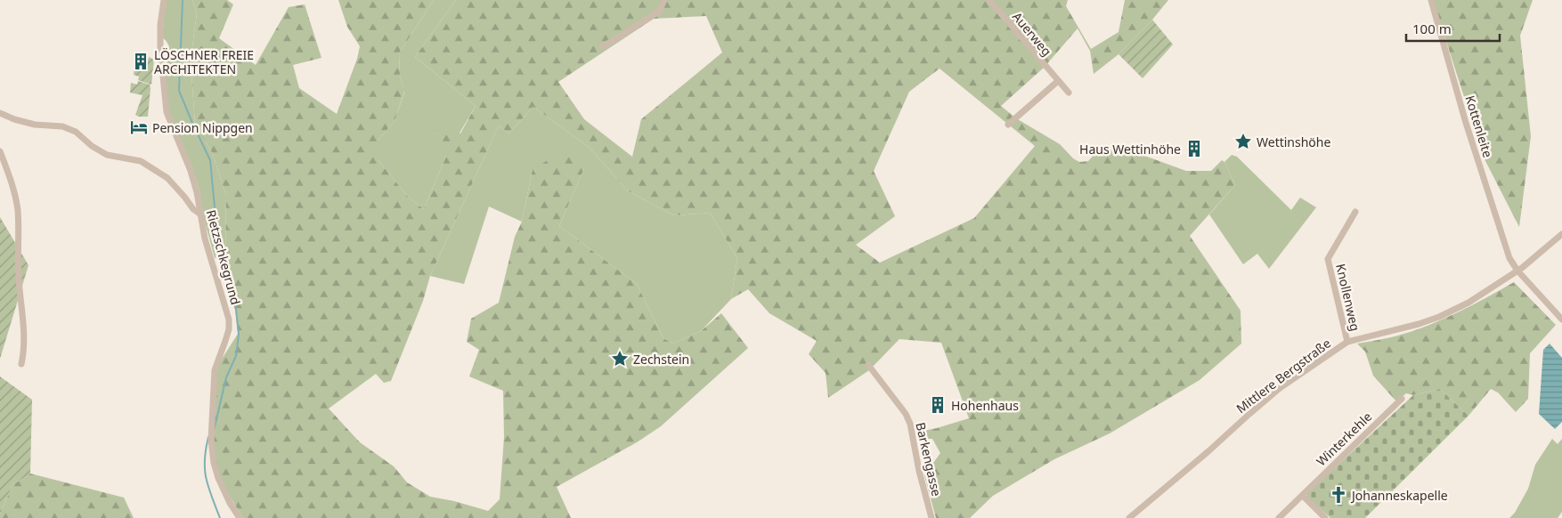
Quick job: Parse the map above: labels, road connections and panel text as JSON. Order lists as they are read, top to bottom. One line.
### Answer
{"streets":{"street":["Auerweg","Kottenleite","Rietzschkegrund","Knollenweg","Mittlere Bergstraße","Winterkehle","Barkengasse"]},"crossings":[["Kottenleite","Mittlere Bergstraße"],["Knollenweg","Mittlere Bergstraße"]],"places":{"building":["LÖSCHNER FREIE ARCHITEKTEN","Haus Wettinhöhe","Hohenhaus"],"hotel":["Pension Nippgen"],"place":["Wettinshöhe","Zechstein"],"church":["Johanneskapelle"]},"scale_bar":"100 m"}
